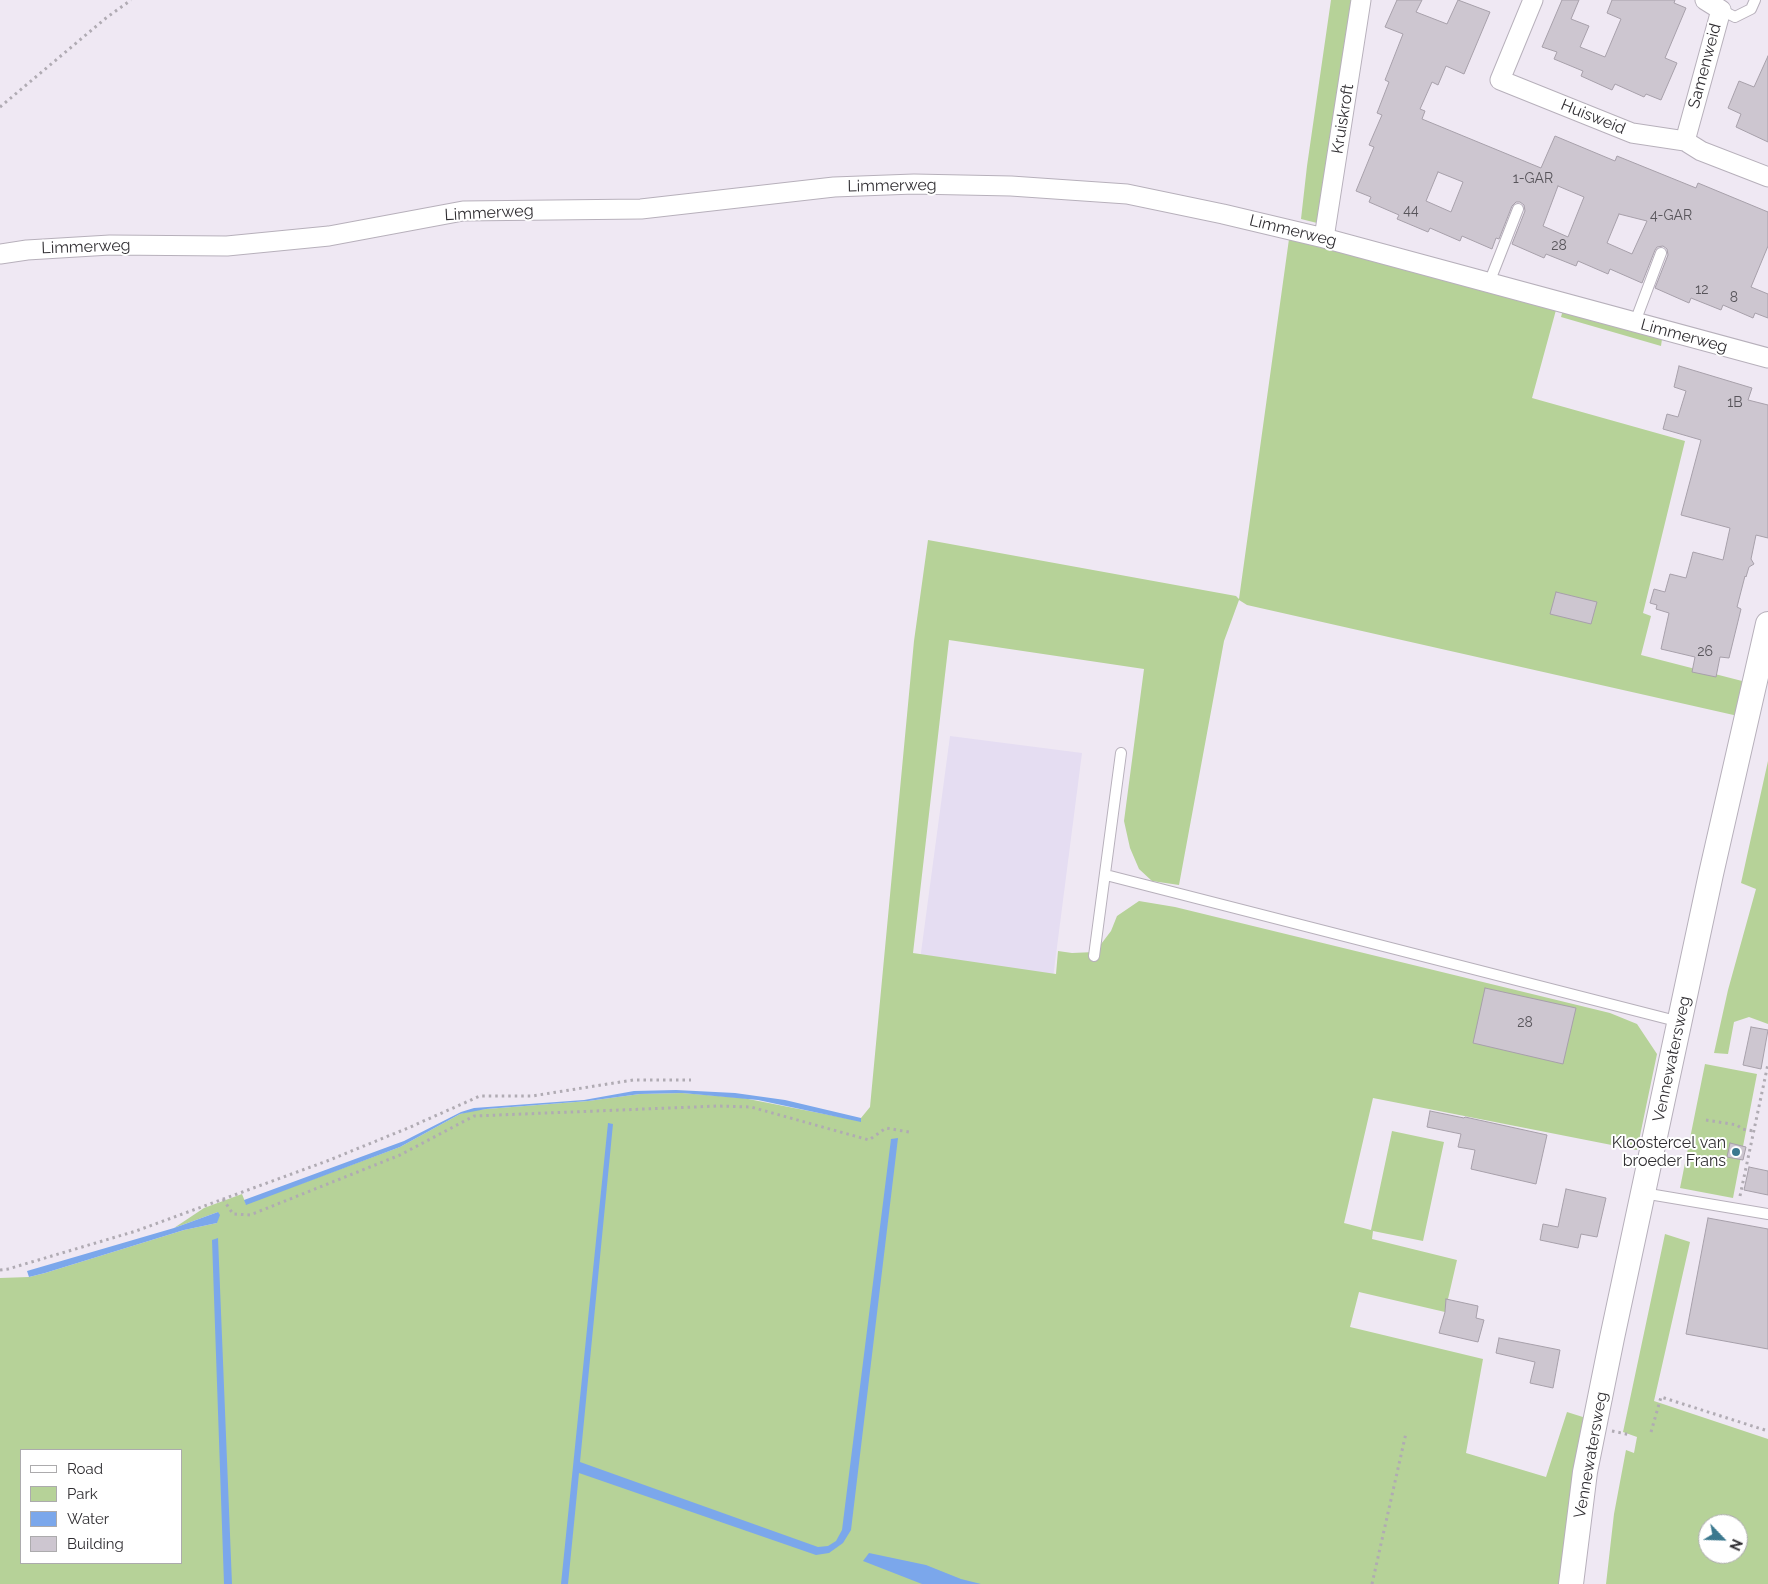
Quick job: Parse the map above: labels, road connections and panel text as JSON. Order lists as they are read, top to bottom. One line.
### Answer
{"streets":{"street":["Samenweid","Huisweid","Kruiskroft","Limmerweg","Vennewatersweg"]},"crossings":[["Samenweid","Huisweid"],["Kruiskroft","Limmerweg"]],"places":["Kloostercel van broeder Frans"],"house_numbers":["1-GAR","44","4-GAR","28","12","8","1B","26","28"],"legend":["Road","Park","Water","Building"],"north":"bottom right"}
